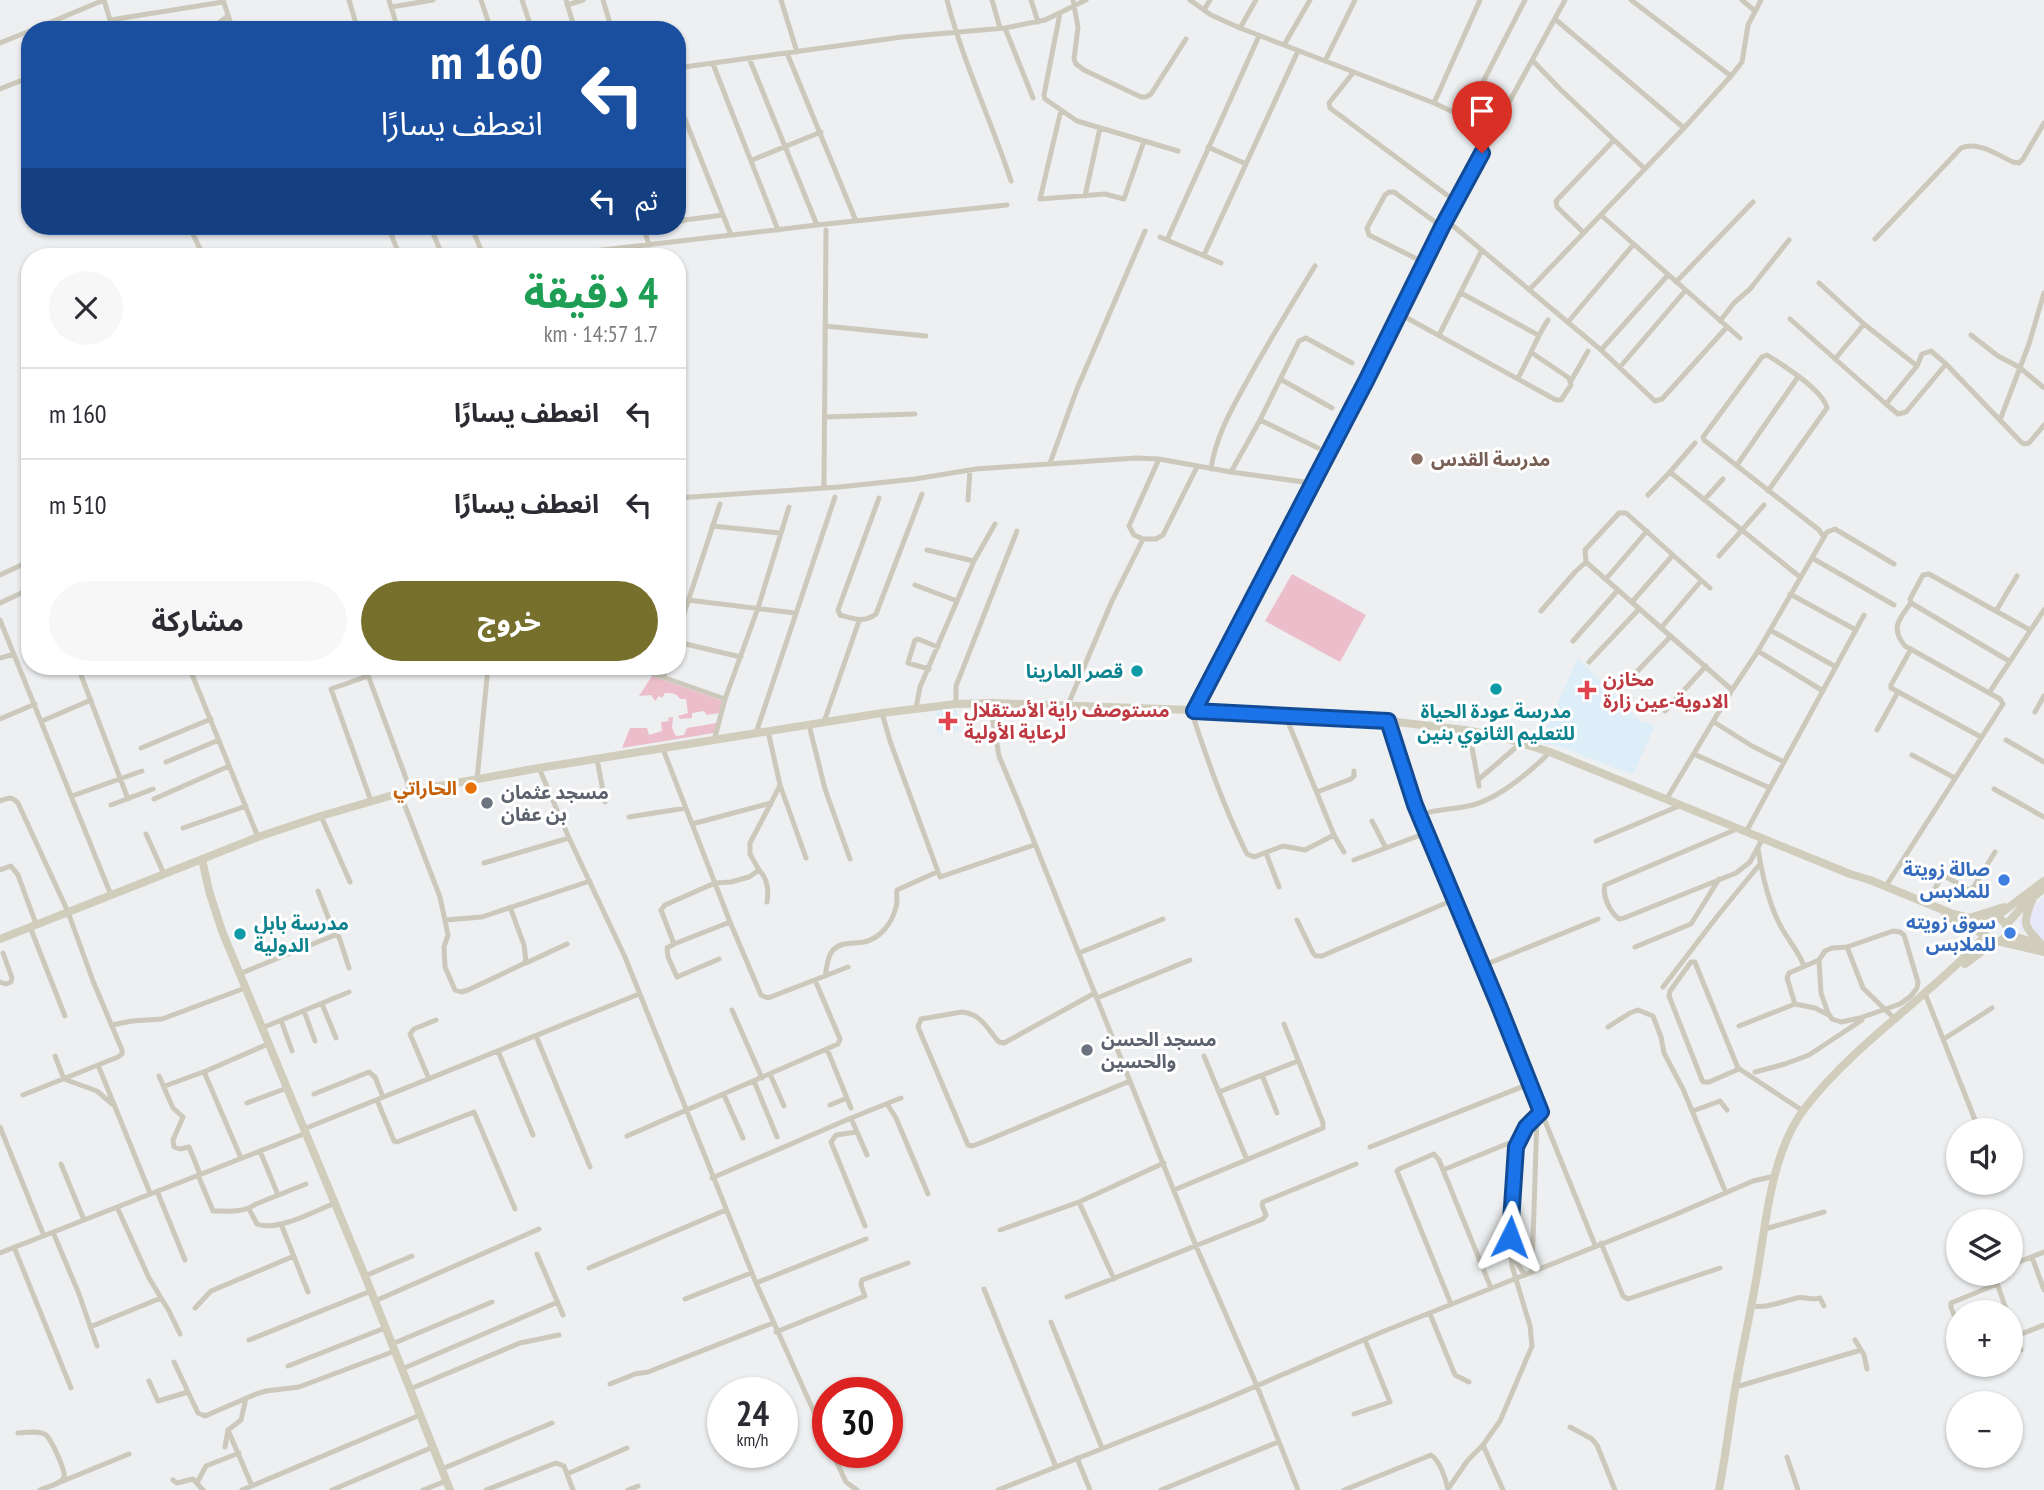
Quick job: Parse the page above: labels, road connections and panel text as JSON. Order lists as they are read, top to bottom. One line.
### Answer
{"places":{"other":["مدرسة القدس","قصر المارينا","مدرسة عودة الحياة للتعليم الثانوي بنين","الحاراتي","مسجد عثمان بن عفان","صالة زويتة للملابس","سوق زويته للملابس","مدرسة بابل الدولية","مسجد الحسن والحسين"],"health":["مخازن الادوية-عين زارة","مستوصف راية الأستقلال لرعاية الأولية"]},"page":{"turn":["160 m","انعطف يسارًا"],"then":"ثم","heading":["4 دقيقة","1.7 km · 14:57"],"list":[{"name":"انعطف يسارًا","value":"160 m"},{"name":"انعطف يسارًا","value":"510 m"}],"buttons":["خروج","مشاركة"],"map_buttons":["+","−"],"speed":"24 km/h","limit":"30"}}
